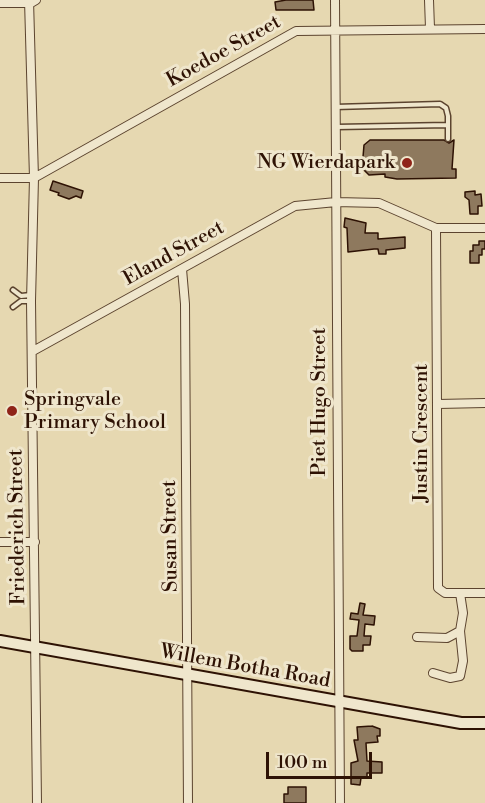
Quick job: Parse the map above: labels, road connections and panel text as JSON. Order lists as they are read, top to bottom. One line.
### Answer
{"streets":{"street":["Koedoe Street","Eland Street","Piet Hugo Street","Justin Crescent","Friederich Street","Susan Street","Willem Botha Road"]},"crossings":[["Koedoe Street","Piet Hugo Street"],["Koedoe Street","Friederich Street"],["Eland Street","Piet Hugo Street"],["Eland Street","Justin Crescent"],["Eland Street","Friederich Street"],["Eland Street","Susan Street"],["Piet Hugo Street","Willem Botha Road"],["Friederich Street","Willem Botha Road"],["Susan Street","Willem Botha Road"]],"places":["NG Wierdapark","Springvale Primary School"],"scale_bar":"100 m"}
